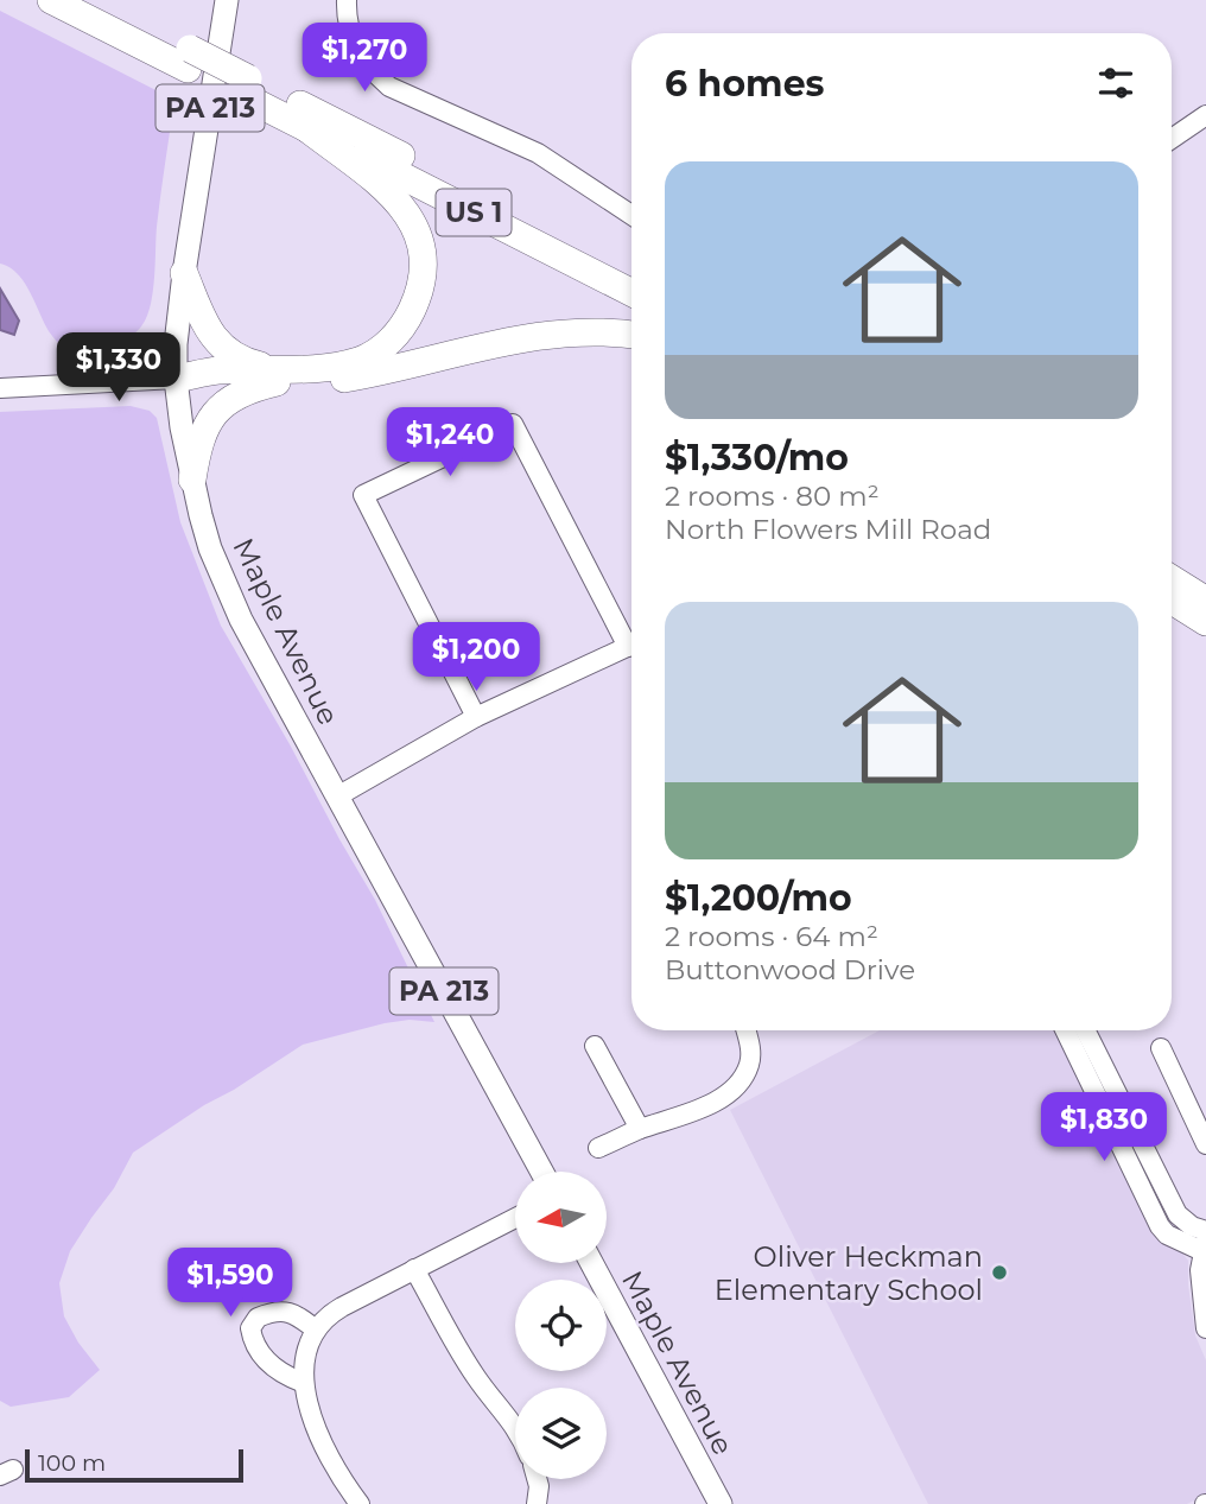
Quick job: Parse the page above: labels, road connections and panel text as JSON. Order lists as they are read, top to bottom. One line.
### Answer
{"streets":{"highway":["US 1"],"main road":["PA 213","Maple Avenue"]},"places":["Oliver Heckman Elementary School"],"scale_bar":"100 m","north":"left","page":{"price":["$1,270","$1,330","$1,240","$1,200","$1,830","$1,590"],"heading":"6 homes","list":[{"name":"$1,330/mo","note":"2 rooms · 80 m² · North Flowers Mill Road"},{"name":"$1,200/mo","note":"2 rooms · 64 m² · Buttonwood Drive"}],"scale":"100 m"}}
